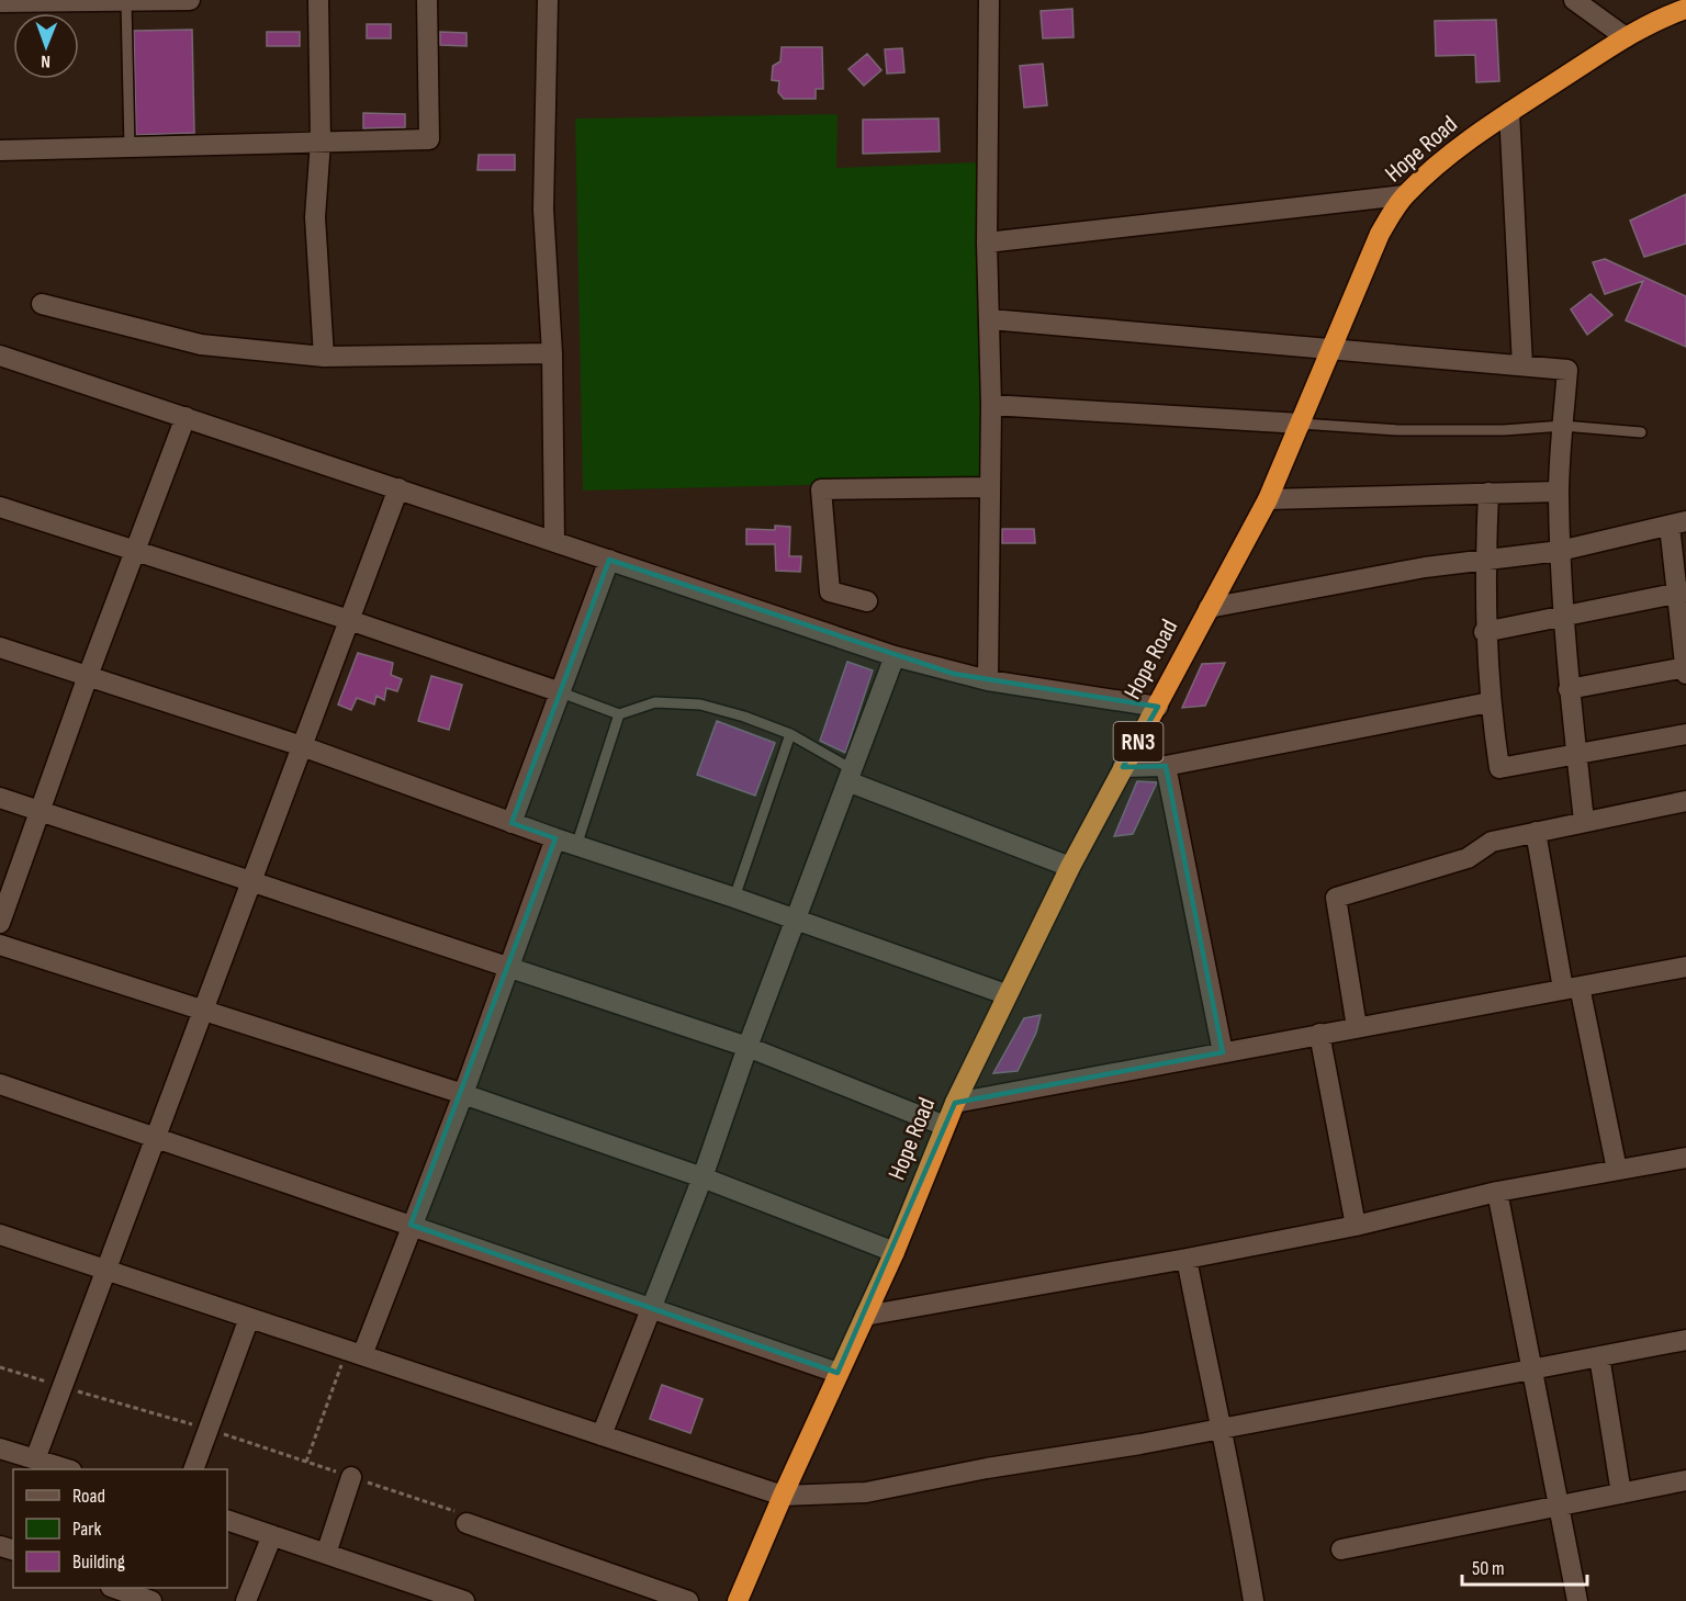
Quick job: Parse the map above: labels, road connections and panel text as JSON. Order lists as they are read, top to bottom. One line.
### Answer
{"streets":{"highway":["Hope Road","RN3"]},"legend":["Road","Park","Building"],"scale_bar":"50 m","north":"bottom"}
